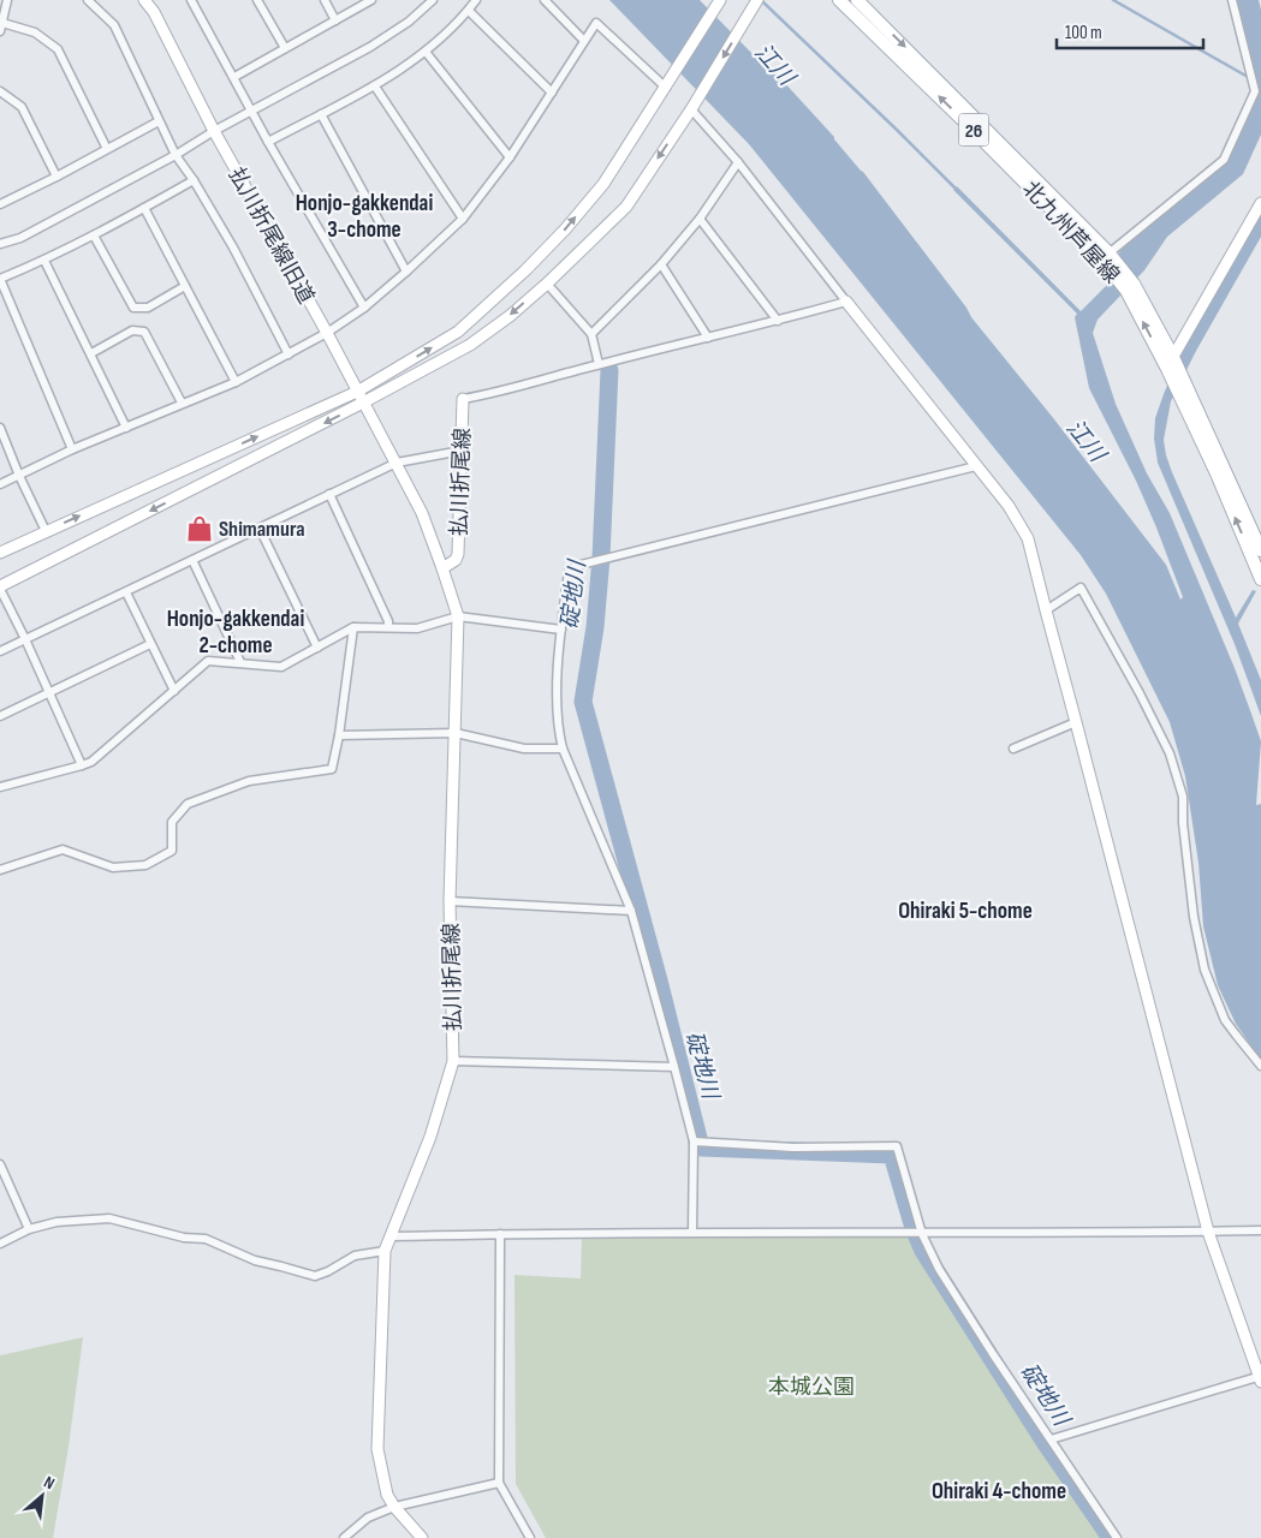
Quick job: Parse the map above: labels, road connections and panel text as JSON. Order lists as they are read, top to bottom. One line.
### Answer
{"streets":{"main road":["26","北九州芦屋線"],"street":["払川折尾線旧道","払川折尾線"]},"crossings":[["払川折尾線旧道","払川折尾線"]],"districts":["Honjo-gakkendai 3-chome","Honjo-gakkendai 2-chome","Ohiraki 5-chome","Ohiraki 4-chome"],"water":["江川","碇地川"],"parks":["本城公園"],"places":{"shop":["Shimamura"]},"scale_bar":"100 m","north":"top right"}
